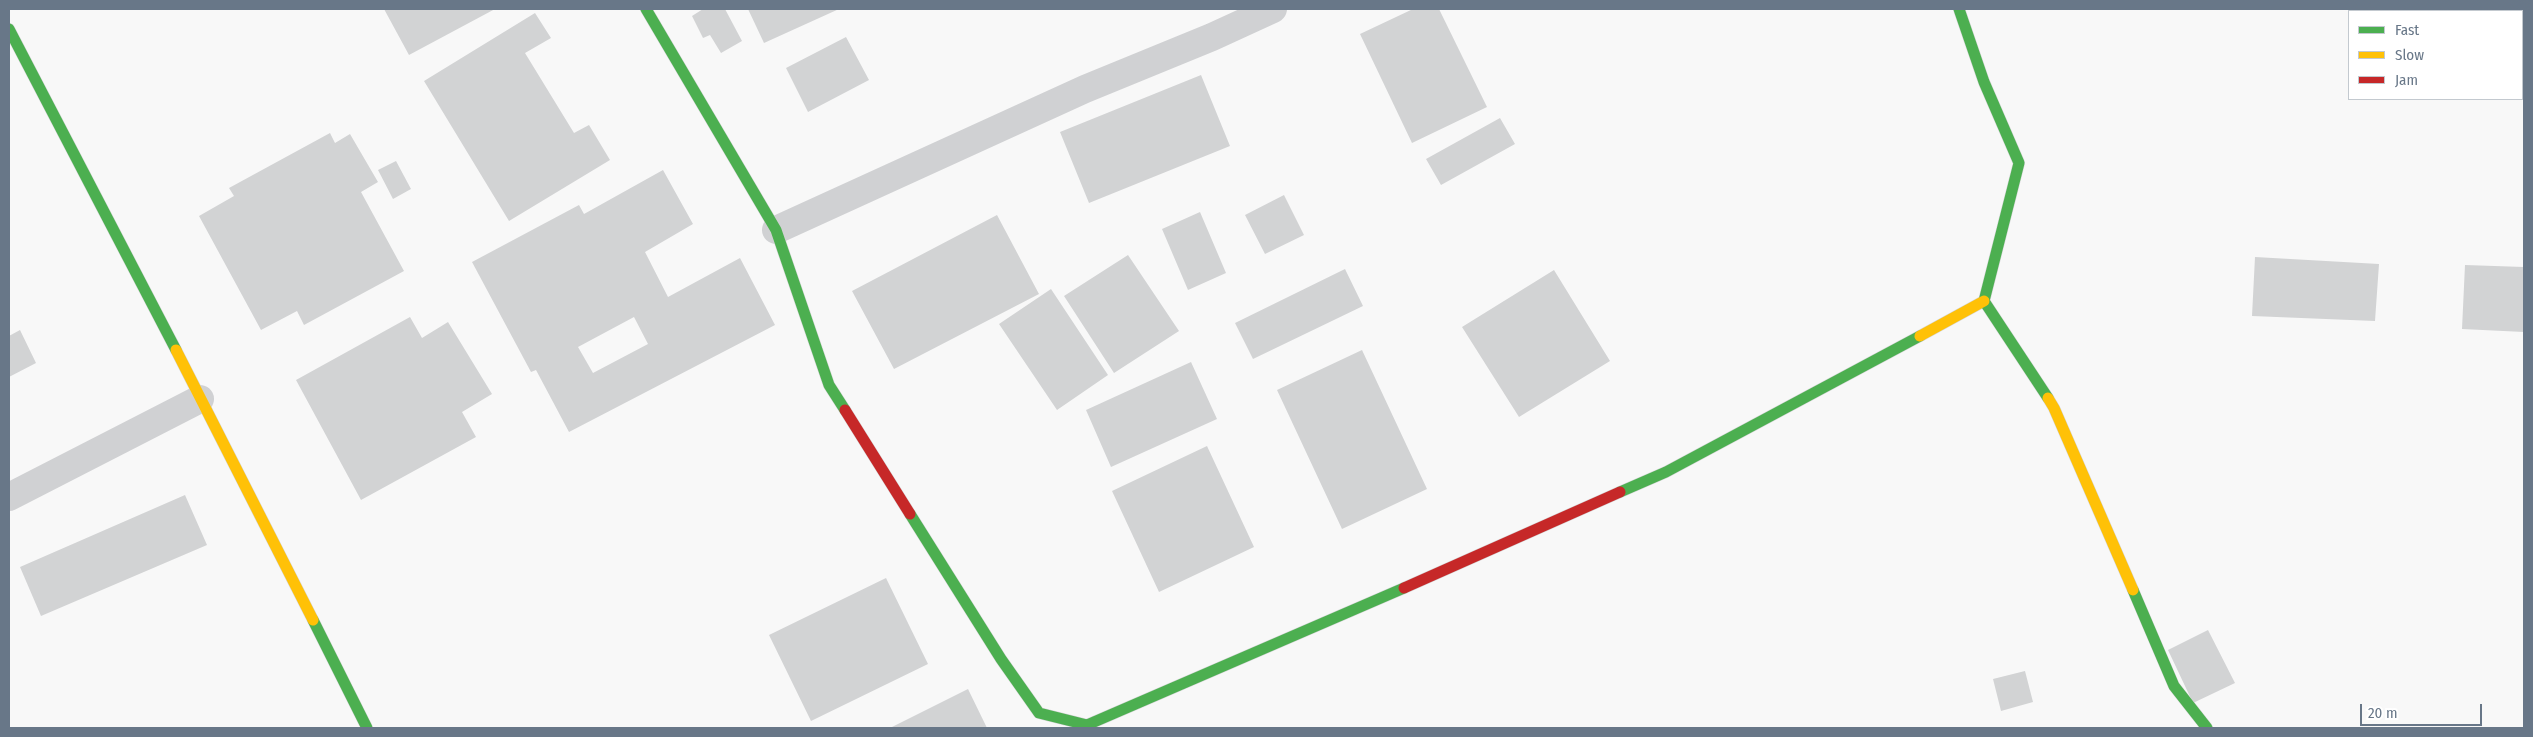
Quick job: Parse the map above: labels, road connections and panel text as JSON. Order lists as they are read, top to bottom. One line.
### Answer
{"legend":["Fast","Slow","Jam"],"scale_bar":"20 m"}
